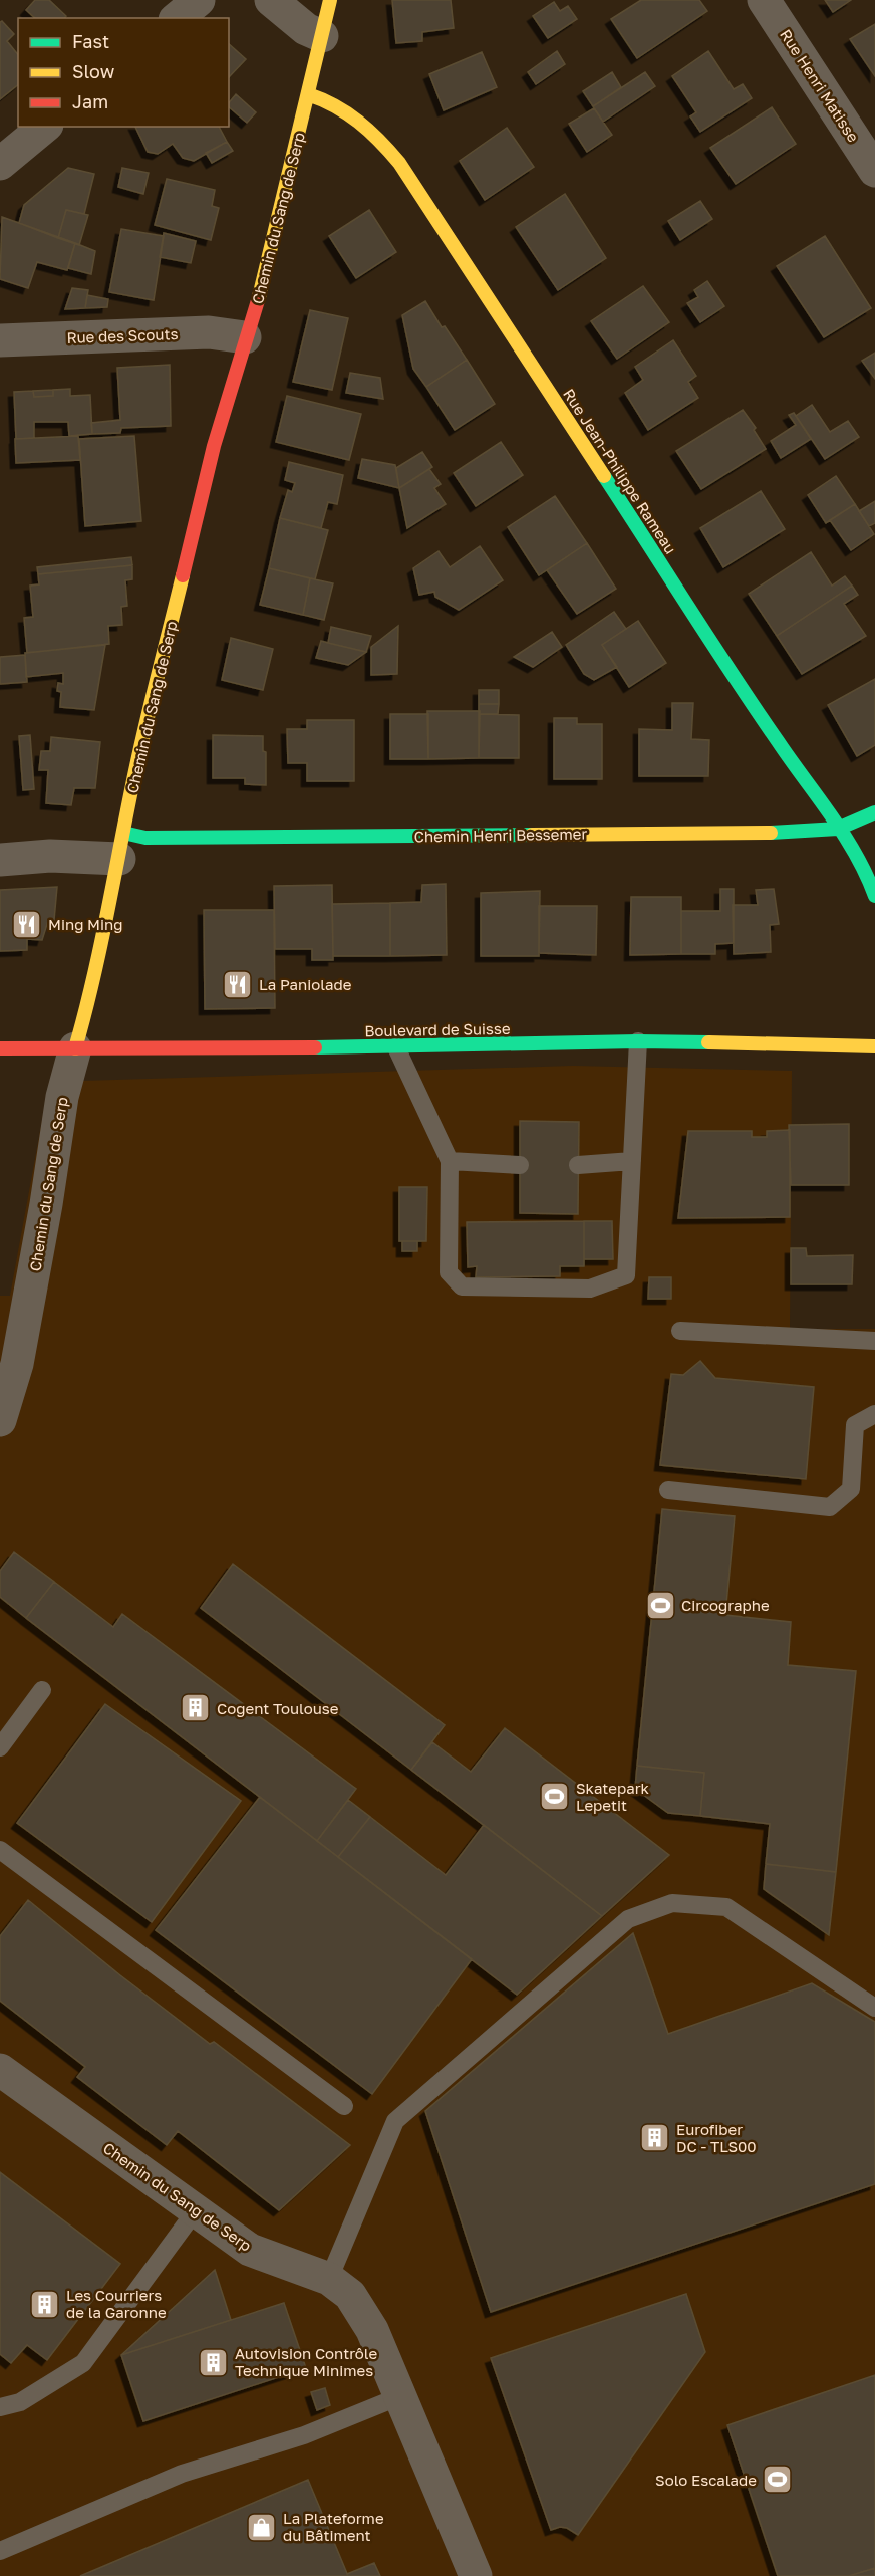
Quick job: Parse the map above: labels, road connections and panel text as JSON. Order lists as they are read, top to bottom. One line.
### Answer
{"streets":{"street":["Rue Henri Matisse","Chemin du Sang de Serp","Rue des Scouts","Rue Jean-Philippe Rameau","Chemin Henri Bessemer","Boulevard de Suisse"]},"crossings":[["Chemin du Sang de Serp","Rue des Scouts"],["Chemin du Sang de Serp","Rue Jean-Philippe Rameau"],["Chemin du Sang de Serp","Chemin Henri Bessemer"],["Chemin du Sang de Serp","Boulevard de Suisse"],["Rue Jean-Philippe Rameau","Chemin Henri Bessemer"]],"places":{"restaurant":["Ming Ming","La Paniolade"],"sports":["Circographe","Skatepark Lepetit","Solo Escalade"],"building":["Cogent Toulouse","Eurofiber DC - TLS00","Les Courriers de la Garonne","Autovision Contrôle Technique Minimes"],"shop":["La Plateforme du Bâtiment"]},"legend":["Fast","Slow","Jam"]}
